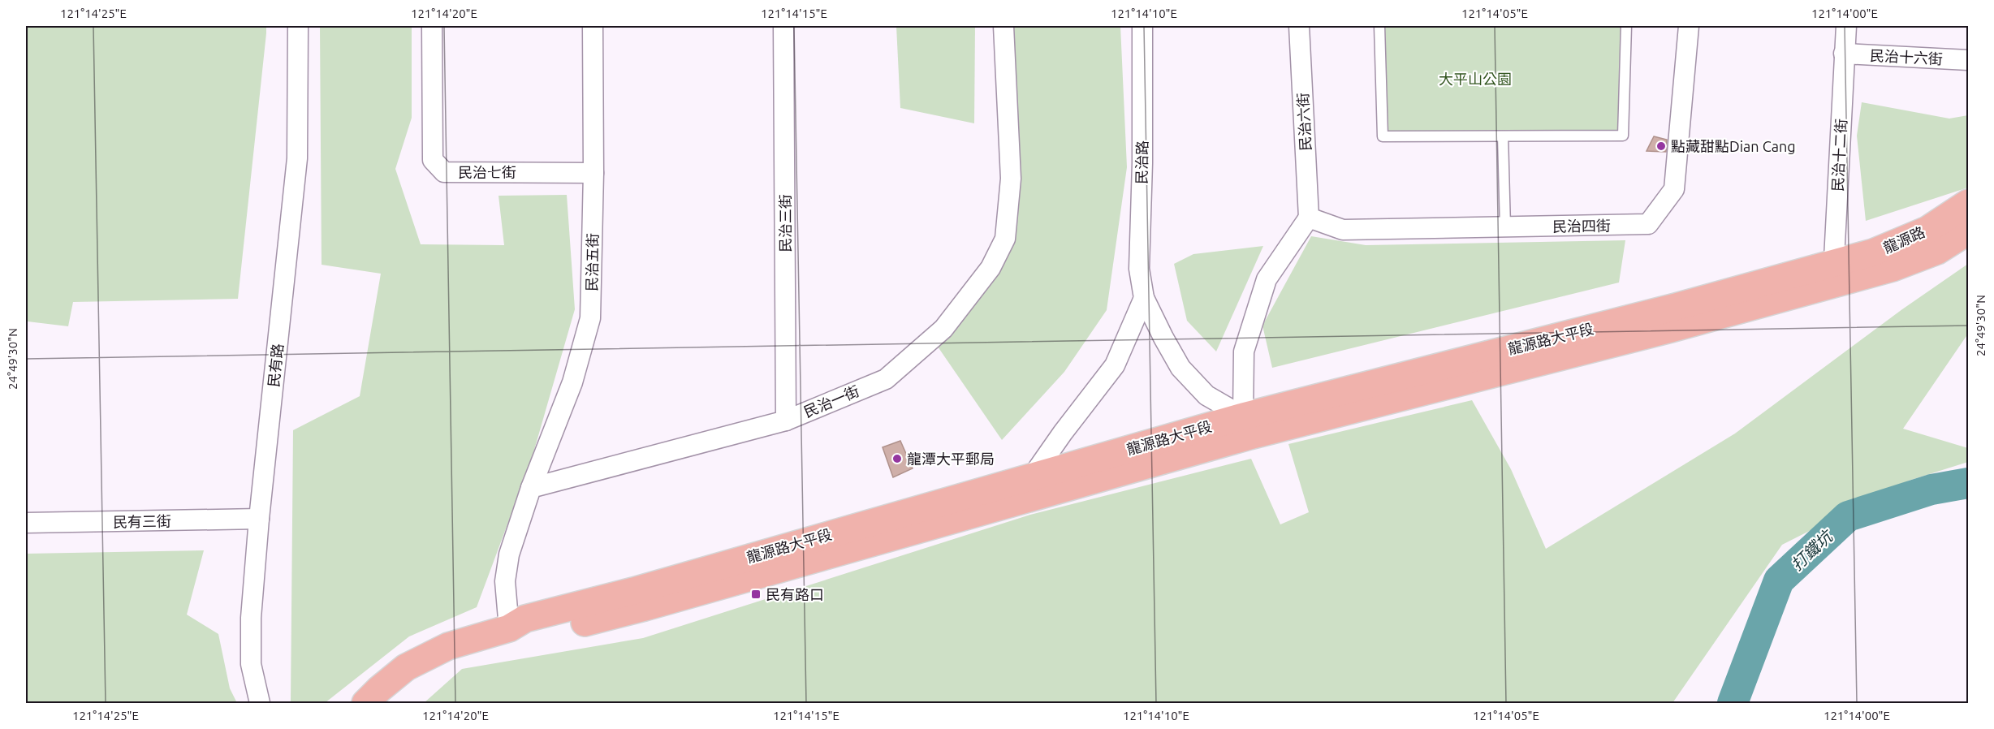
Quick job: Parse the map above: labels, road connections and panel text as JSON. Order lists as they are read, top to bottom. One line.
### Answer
{"streets":{"main road":["龍源路","龍源路大平段"],"street":["民治十六街","民治六街","民治十二街","民治路","民治七街","民治三街","民治四街","民治五街","民有路","民治一街","民有三街"]},"crossings":[["民治十六街","民治十二街"],["民治六街","民治四街"],["民治十二街","龍源路"],["民治十二街","龍源路大平段"],["民治七街","民治五街"],["民治三街","民治一街"],["龍源路","龍源路大平段"],["民治五街","民治一街"],["民有路","民有三街"]],"water":["打鐵坑"],"parks":["大平山公園"],"places":{"other":["點藏甜點Dian Cang","龍潭大平郵局"],"transit":["民有路口"]},"coordinates":["121°14'25\"E","121°14'20\"E","121°14'15\"E","121°14'10\"E","121°14'05\"E","121°14'00\"E","24°49'30\"N"]}
